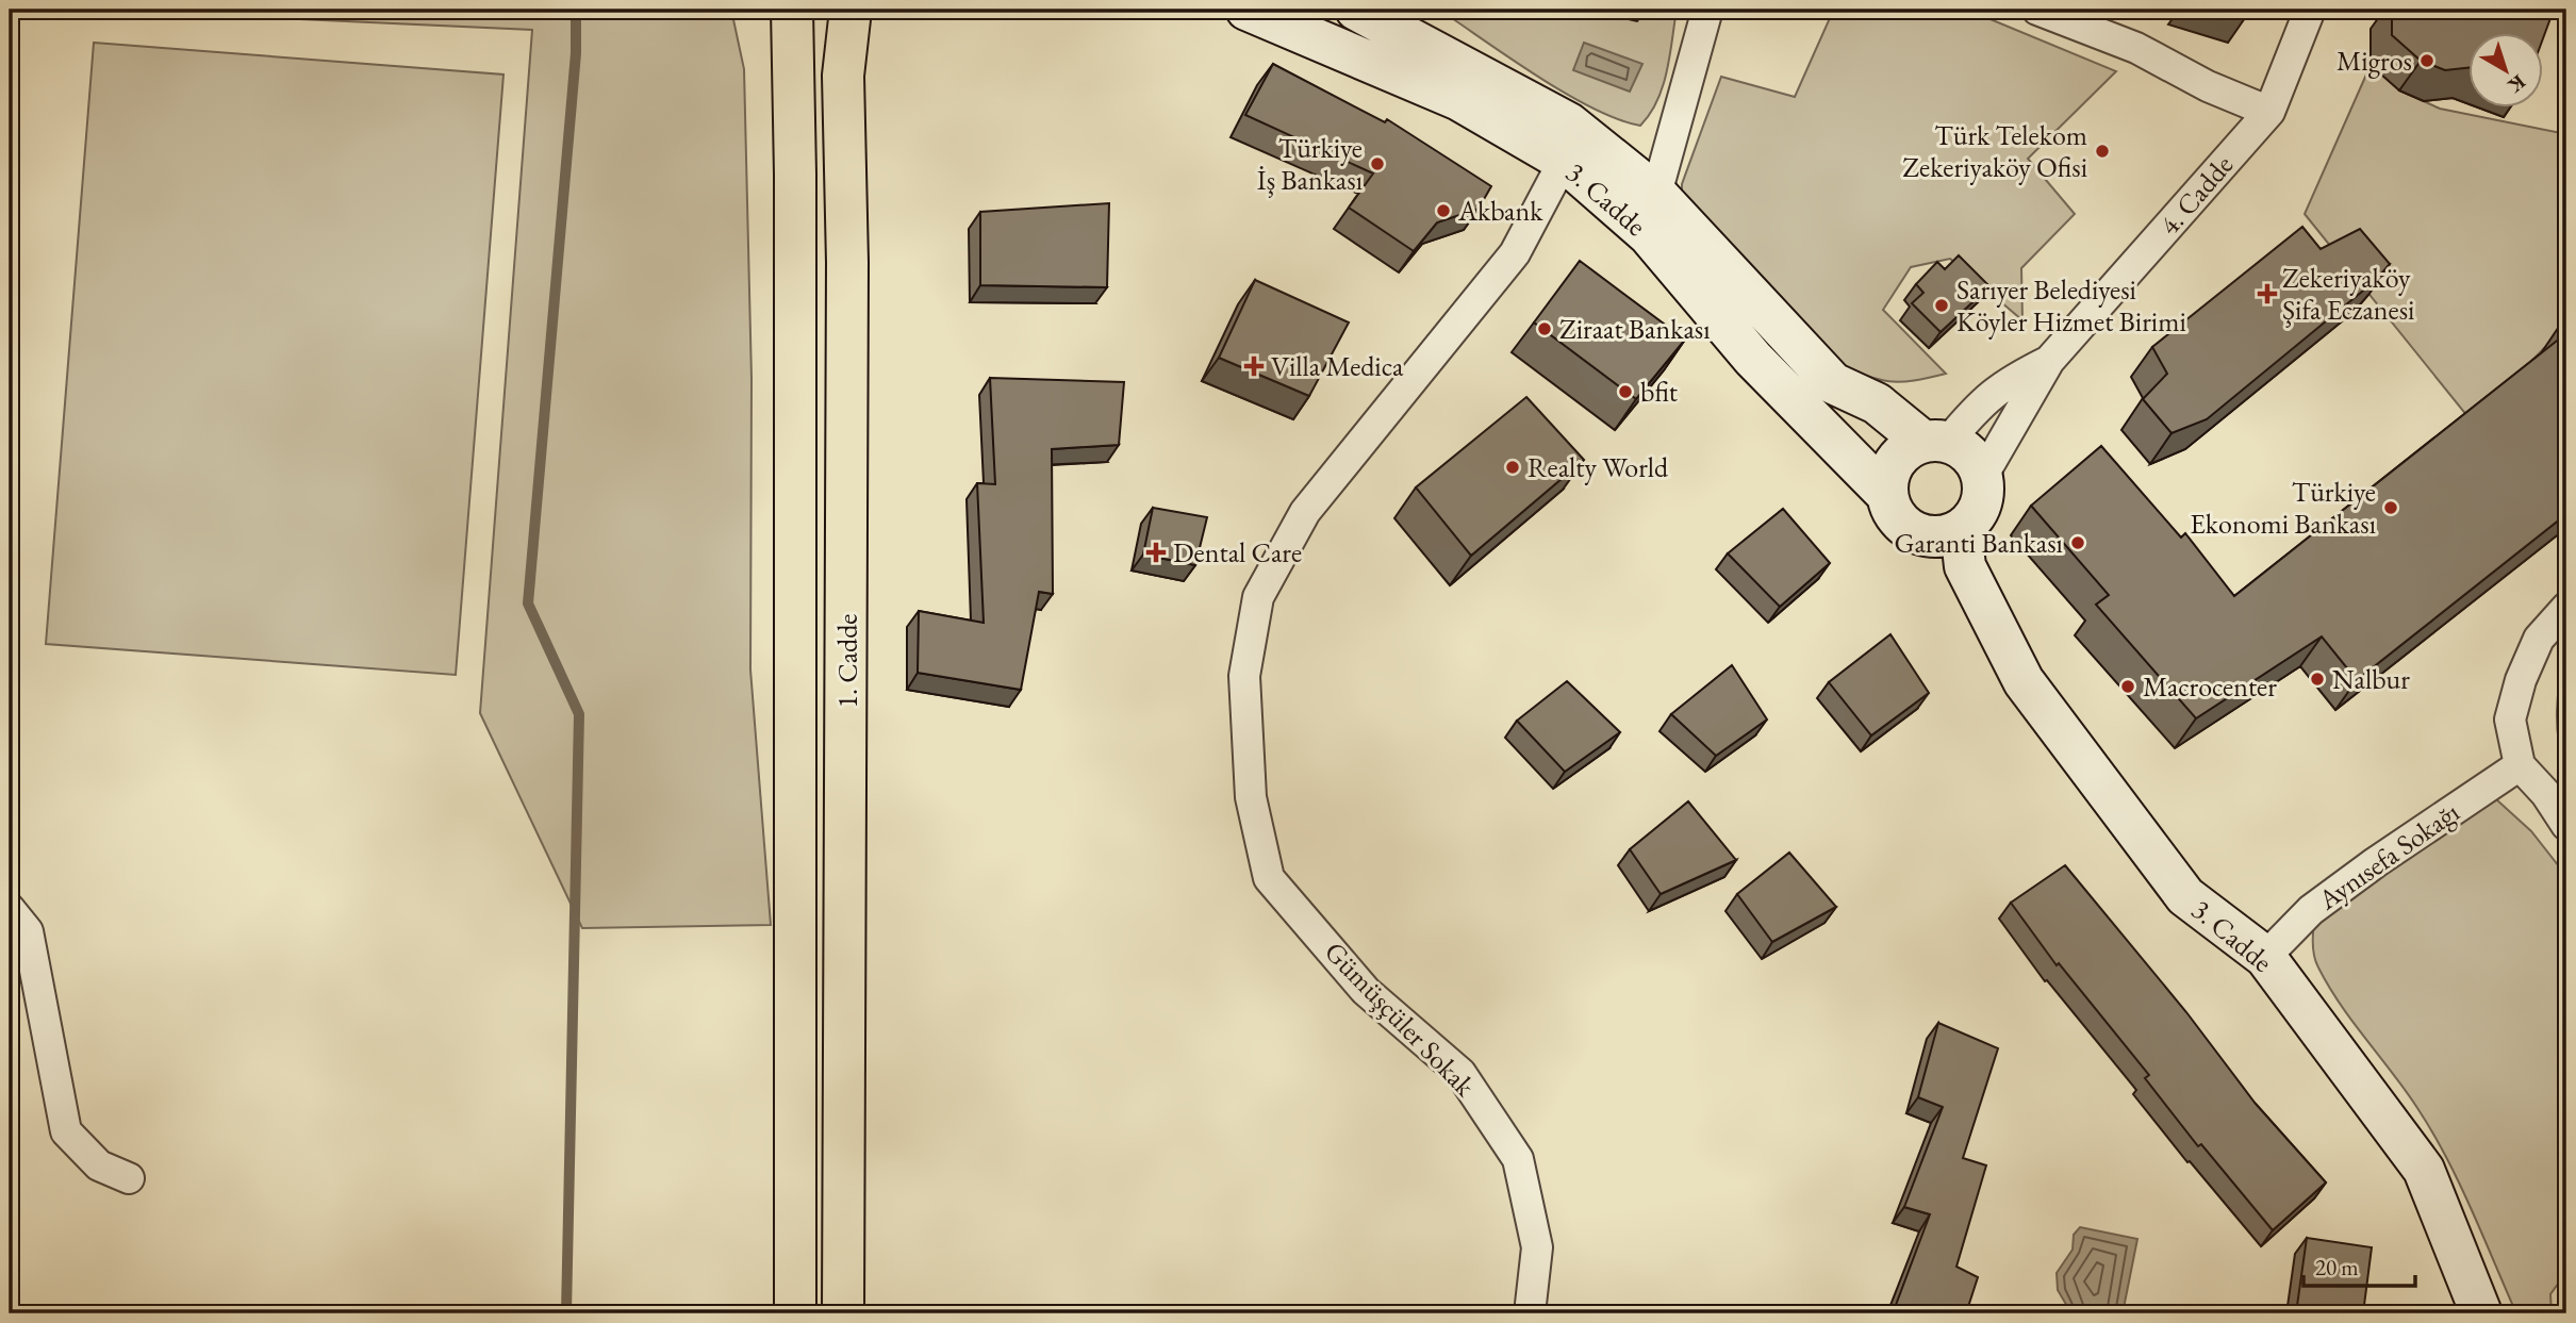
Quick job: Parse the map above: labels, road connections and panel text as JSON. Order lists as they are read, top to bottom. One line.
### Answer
{"streets":{"main road":["3. Cadde","1. Cadde"],"street":["4. Cadde","Aynısefa Sokağı","Gümüşçüler Sokak"]},"crossings":[["3. Cadde","Aynısefa Sokağı"],["3. Cadde","Gümüşçüler Sokak"]],"places":{"other":["Migros","Türk Telekom Zekeriyaköy Ofisi","Türkiye İş Bankası","Akbank","Sarıyer Belediyesi Köyler Hizmet Birimi","Ziraat Bankası","bfit","Realty World","Türkiye Ekonomi Bankası","Garanti Bankası","Nalbur","Macrocenter"],"health":["Zekeriyaköy Şifa Eczanesi","Villa Medica","Dental Care"]},"scale_bar":"20 m","north":"bottom right"}
